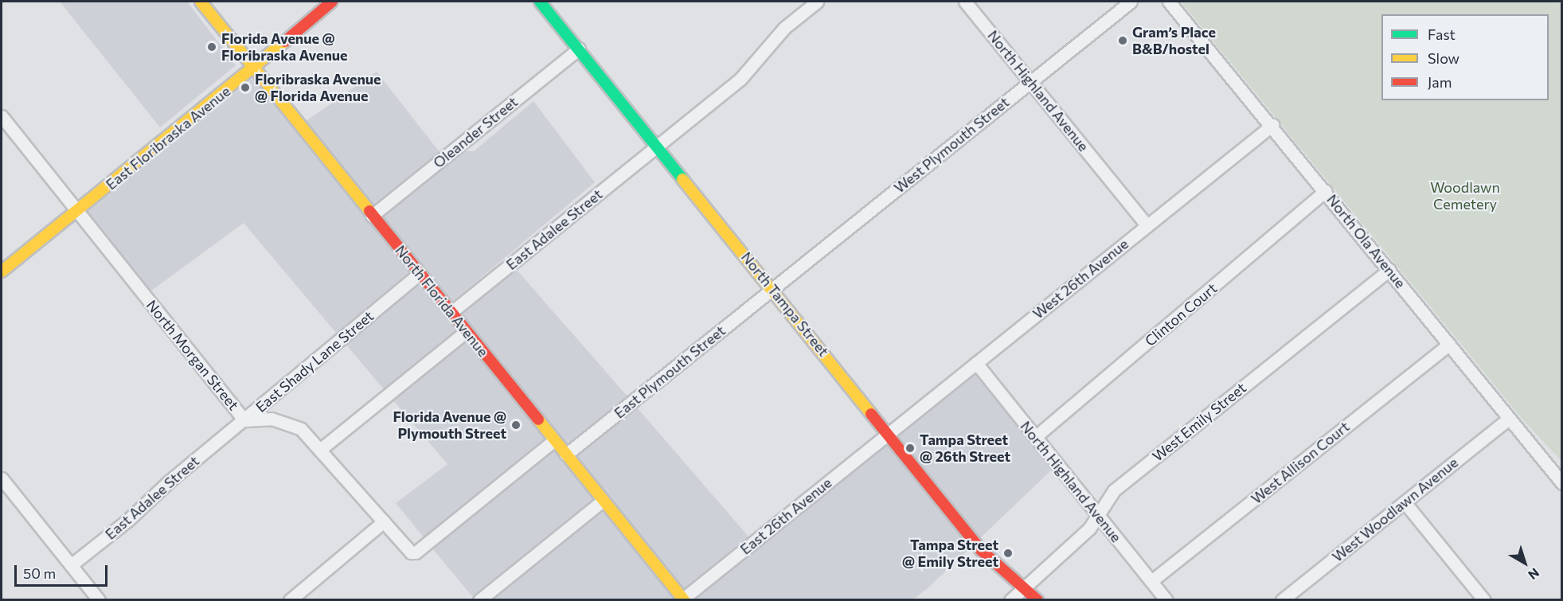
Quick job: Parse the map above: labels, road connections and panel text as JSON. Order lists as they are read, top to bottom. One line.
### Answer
{"streets":{"main road":["East Floribraska Avenue","North Florida Avenue","North Tampa Street"],"street":["North Highland Avenue","Oleander Street","West Plymouth Street","East Adalee Street","North Ola Avenue","West 26th Avenue","Clinton Court","North Morgan Street","East Shady Lane Street","East Plymouth Street","West Emily Street","West Allison Court","West Woodlawn Avenue","East 26th Avenue"]},"crossings":[["North Highland Avenue","West Plymouth Street"],["North Highland Avenue","West 26th Avenue"],["North Highland Avenue","Clinton Court"],["North Highland Avenue","West Emily Street"],["North Highland Avenue","West Allison Court"],["Oleander Street","North Florida Avenue"],["Oleander Street","North Tampa Street"],["East Floribraska Avenue","North Florida Avenue"],["East Floribraska Avenue","North Morgan Street"],["West Plymouth Street","North Tampa Street"],["West Plymouth Street","East Plymouth Street"],["East Adalee Street","North Florida Avenue"],["East Adalee Street","North Tampa Street"],["East Adalee Street","East Shady Lane Street"],["North Ola Avenue","West 26th Avenue"],["North Ola Avenue","Clinton Court"],["North Ola Avenue","West Emily Street"],["North Ola Avenue","West Allison Court"],["North Ola Avenue","West Woodlawn Avenue"],["West 26th Avenue","North Tampa Street"],["West 26th Avenue","East 26th Avenue"],["North Florida Avenue","North Morgan Street"],["North Florida Avenue","East Shady Lane Street"],["North Florida Avenue","East Plymouth Street"],["North Florida Avenue","East 26th Avenue"],["North Tampa Street","East Plymouth Street"],["North Tampa Street","West Emily Street"],["North Tampa Street","East 26th Avenue"],["North Morgan Street","East Shady Lane Street"]],"parks":["Woodlawn Cemetery"],"places":["Gram’s Place B&B/hostel","Florida Avenue @ Floribraska Avenue","Floribraska Avenue @ Florida Avenue","Florida Avenue @ Plymouth Street","Tampa Street @ 26th Street","Tampa Street @ Emily Street"],"legend":["Fast","Slow","Jam"],"scale_bar":"50 m","north":"bottom right"}
